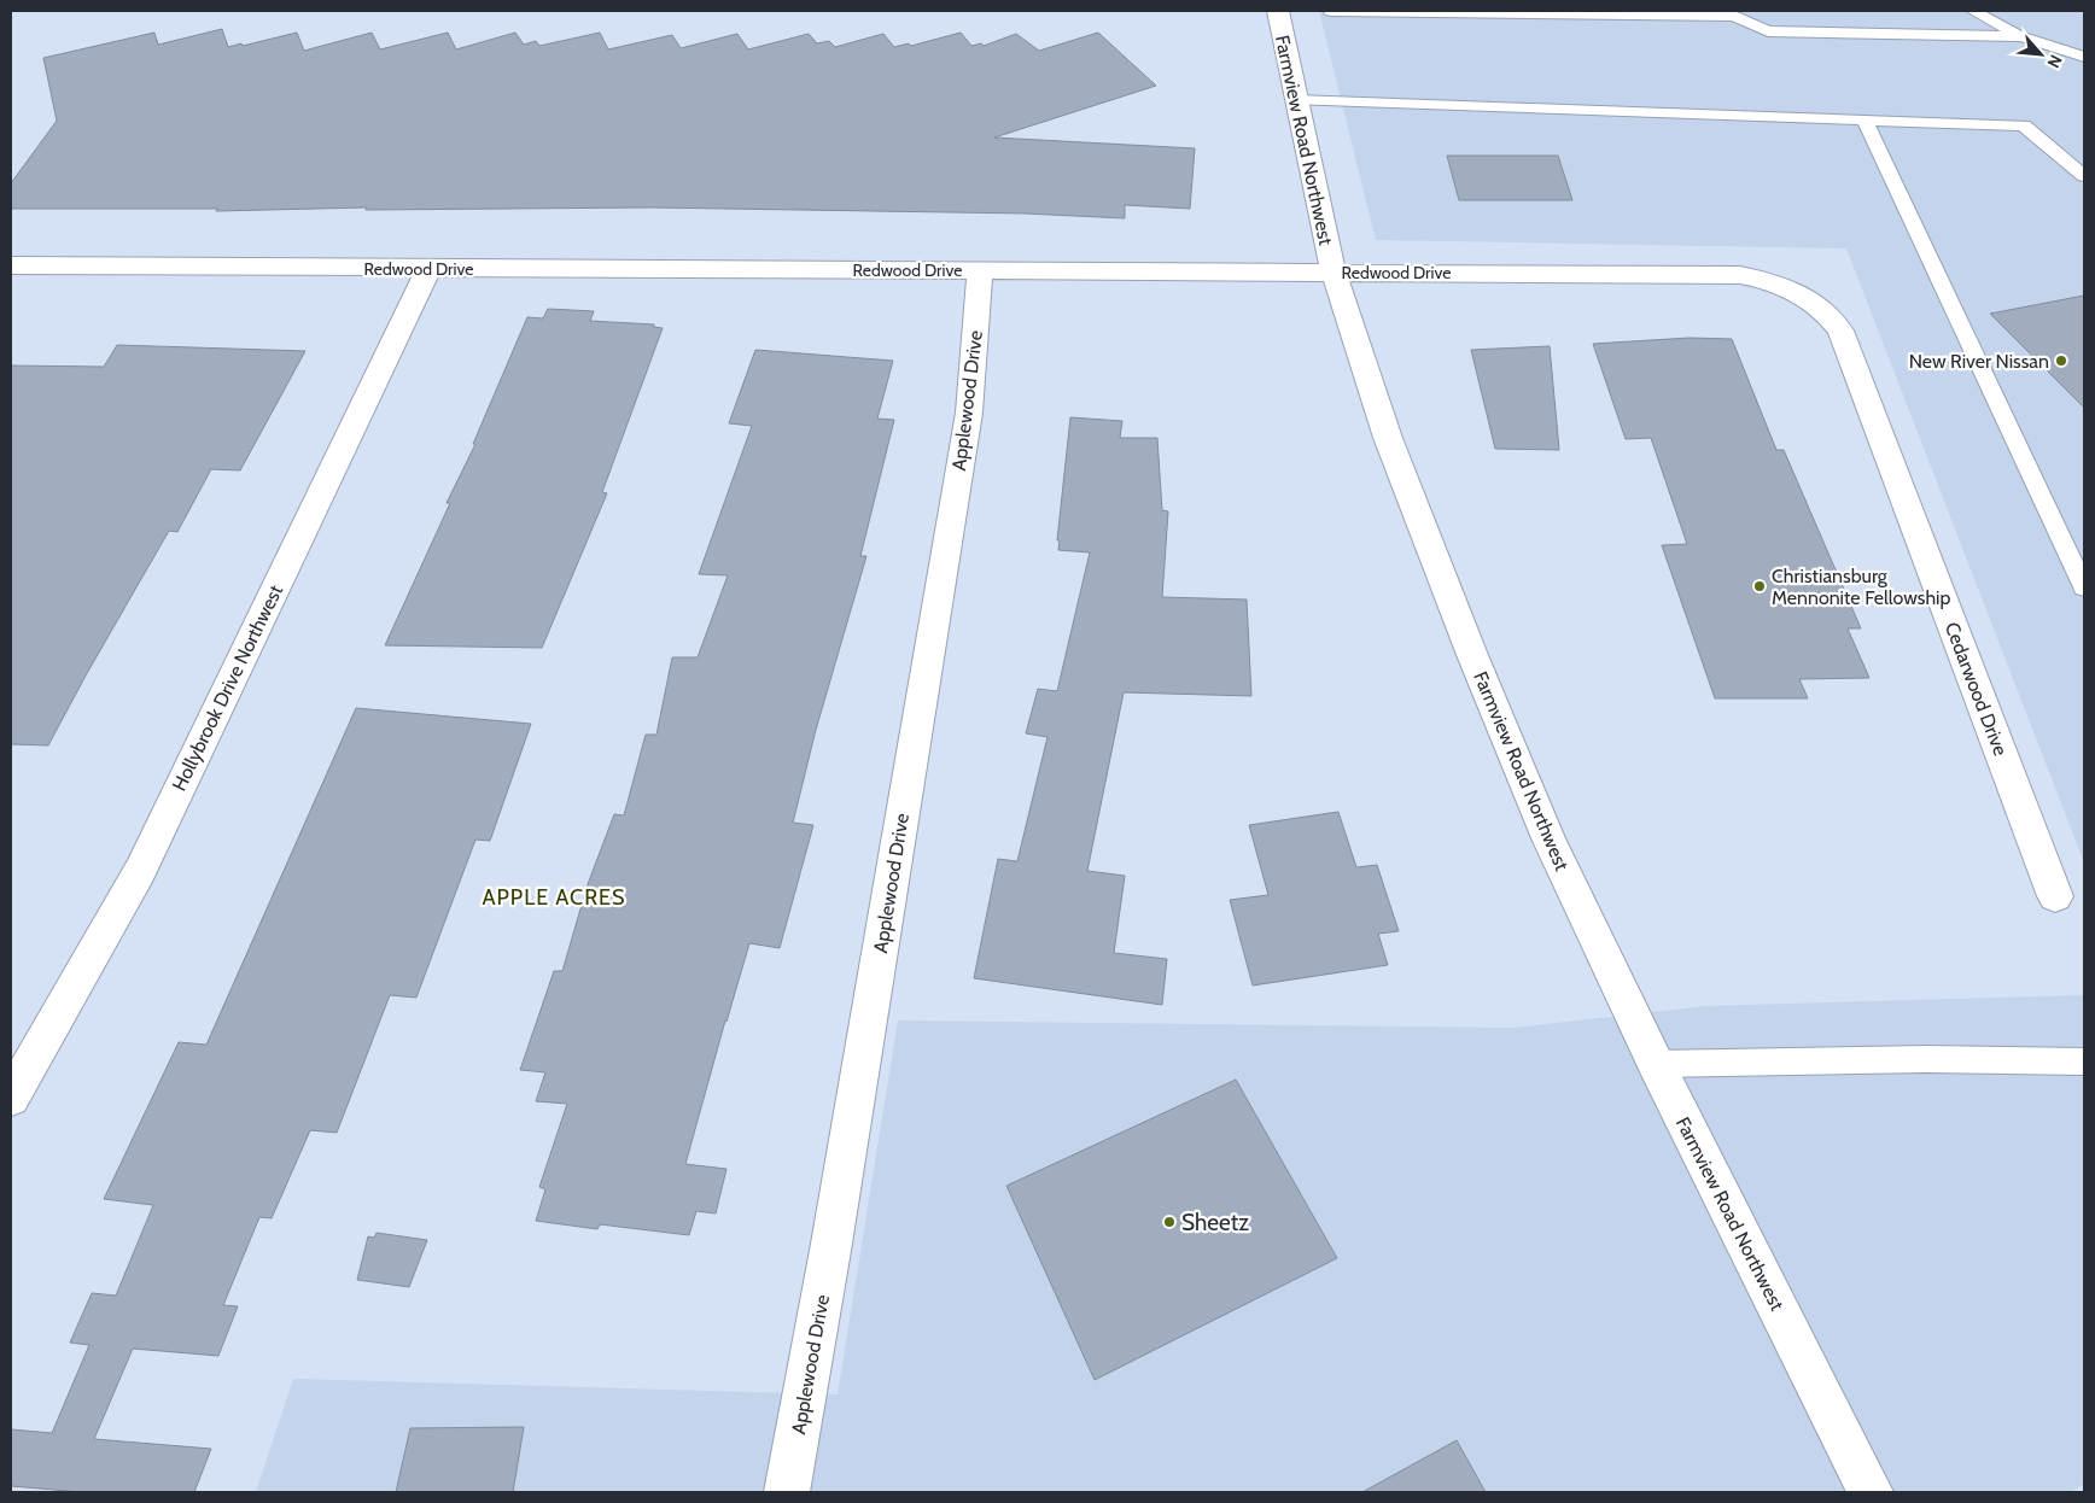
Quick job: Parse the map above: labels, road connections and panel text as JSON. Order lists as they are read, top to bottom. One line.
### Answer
{"streets":{"street":["Farmview Road Northwest","Redwood Drive","Applewood Drive","Hollybrook Drive Northwest","Cedarwood Drive"]},"crossings":[["Farmview Road Northwest","Redwood Drive"],["Redwood Drive","Applewood Drive"],["Redwood Drive","Hollybrook Drive Northwest"],["Redwood Drive","Cedarwood Drive"]],"districts":["APPLE ACRES"],"places":["New River Nissan","Christiansburg Mennonite Fellowship","Sheetz"],"north":"bottom right"}
